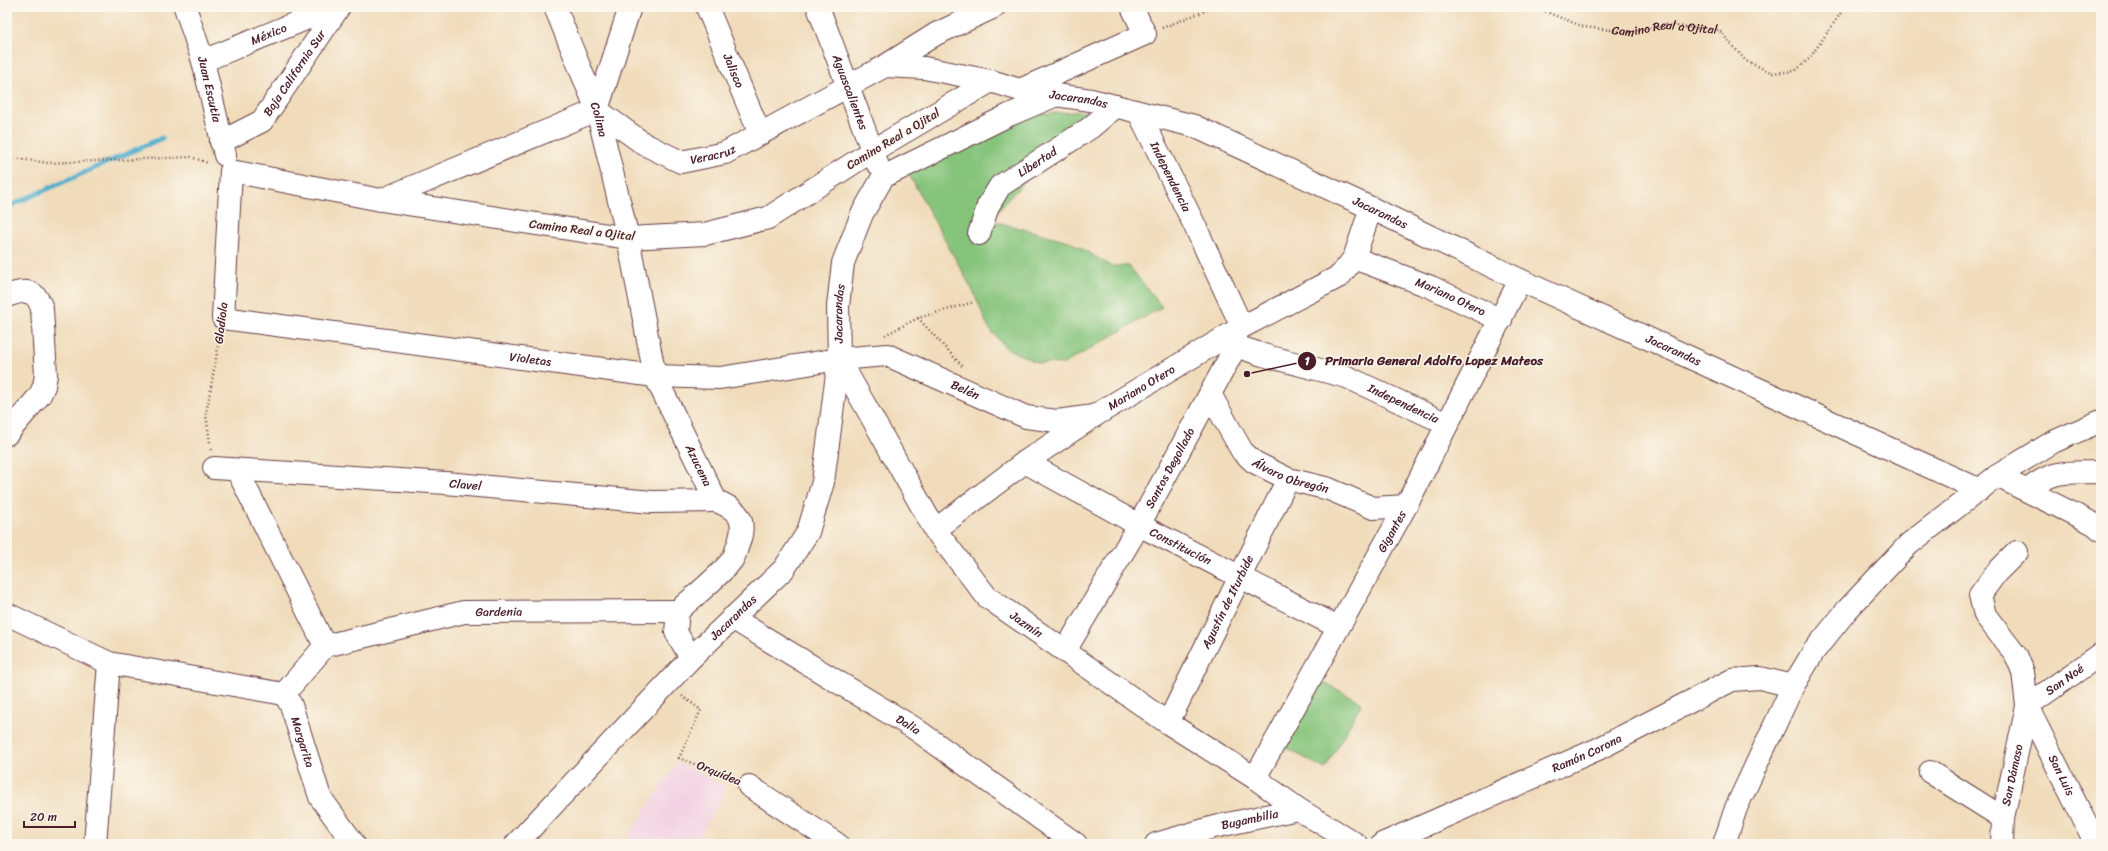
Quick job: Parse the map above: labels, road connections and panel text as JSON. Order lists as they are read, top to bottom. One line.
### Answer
{"streets":{"street":["Camino Real a Ojital","México","Jalisco","Baja California Sur","Juan Escutia","Aguascalientes","Jacarandas","Colima","Veracruz","Libertad","Independencia","Mariano Otero","Gladiola","Violetas","Belén","Azucena","Santos Degollado","Álvaro Obregón","Clavel","Gigantes","Constitución","Agustín de Iturbide","Gardenia","Jazmín","San Noé","Dalia","Margarita","Ramón Corona","Orquídea","San Dámaso","San Luis","Bugambilia"]},"crossings":[["Camino Real a Ojital","Juan Escutia"],["Camino Real a Ojital","Aguascalientes"],["Camino Real a Ojital","Colima"],["Camino Real a Ojital","Gladiola"],["Camino Real a Ojital","Azucena"],["México","Juan Escutia"],["Jalisco","Veracruz"],["Baja California Sur","Juan Escutia"],["Juan Escutia","Gladiola"],["Aguascalientes","Jacarandas"],["Aguascalientes","Veracruz"],["Jacarandas","Libertad"],["Jacarandas","Independencia"],["Jacarandas","Mariano Otero"],["Jacarandas","Violetas"],["Jacarandas","Belén"],["Jacarandas","Gigantes"],["Jacarandas","Jazmín"],["Jacarandas","Dalia"],["Jacarandas","Orquídea"],["Colima","Veracruz"],["Colima","Azucena"],["Independencia","Mariano Otero"],["Independencia","Santos Degollado"],["Independencia","Gigantes"],["Mariano Otero","Belén"],["Mariano Otero","Santos Degollado"],["Mariano Otero","Gigantes"],["Mariano Otero","Constitución"],["Mariano Otero","Jazmín"],["Gladiola","Violetas"],["Gladiola","Clavel"],["Violetas","Belén"],["Violetas","Azucena"],["Violetas","Jazmín"],["Belén","Jazmín"],["Azucena","Clavel"],["Azucena","Gardenia"],["Santos Degollado","Álvaro Obregón"],["Santos Degollado","Constitución"],["Santos Degollado","Jazmín"],["Álvaro Obregón","Gigantes"],["Álvaro Obregón","Agustín de Iturbide"],["Gigantes","Constitución"],["Gigantes","Jazmín"],["Constitución","Agustín de Iturbide"],["Agustín de Iturbide","Jazmín"],["Jazmín","Bugambilia"],["San Noé","San Dámaso"],["San Noé","San Luis"],["San Dámaso","San Luis"]],"places":["Primaria General Adolfo Lopez Mateos"],"scale_bar":"20 m"}
